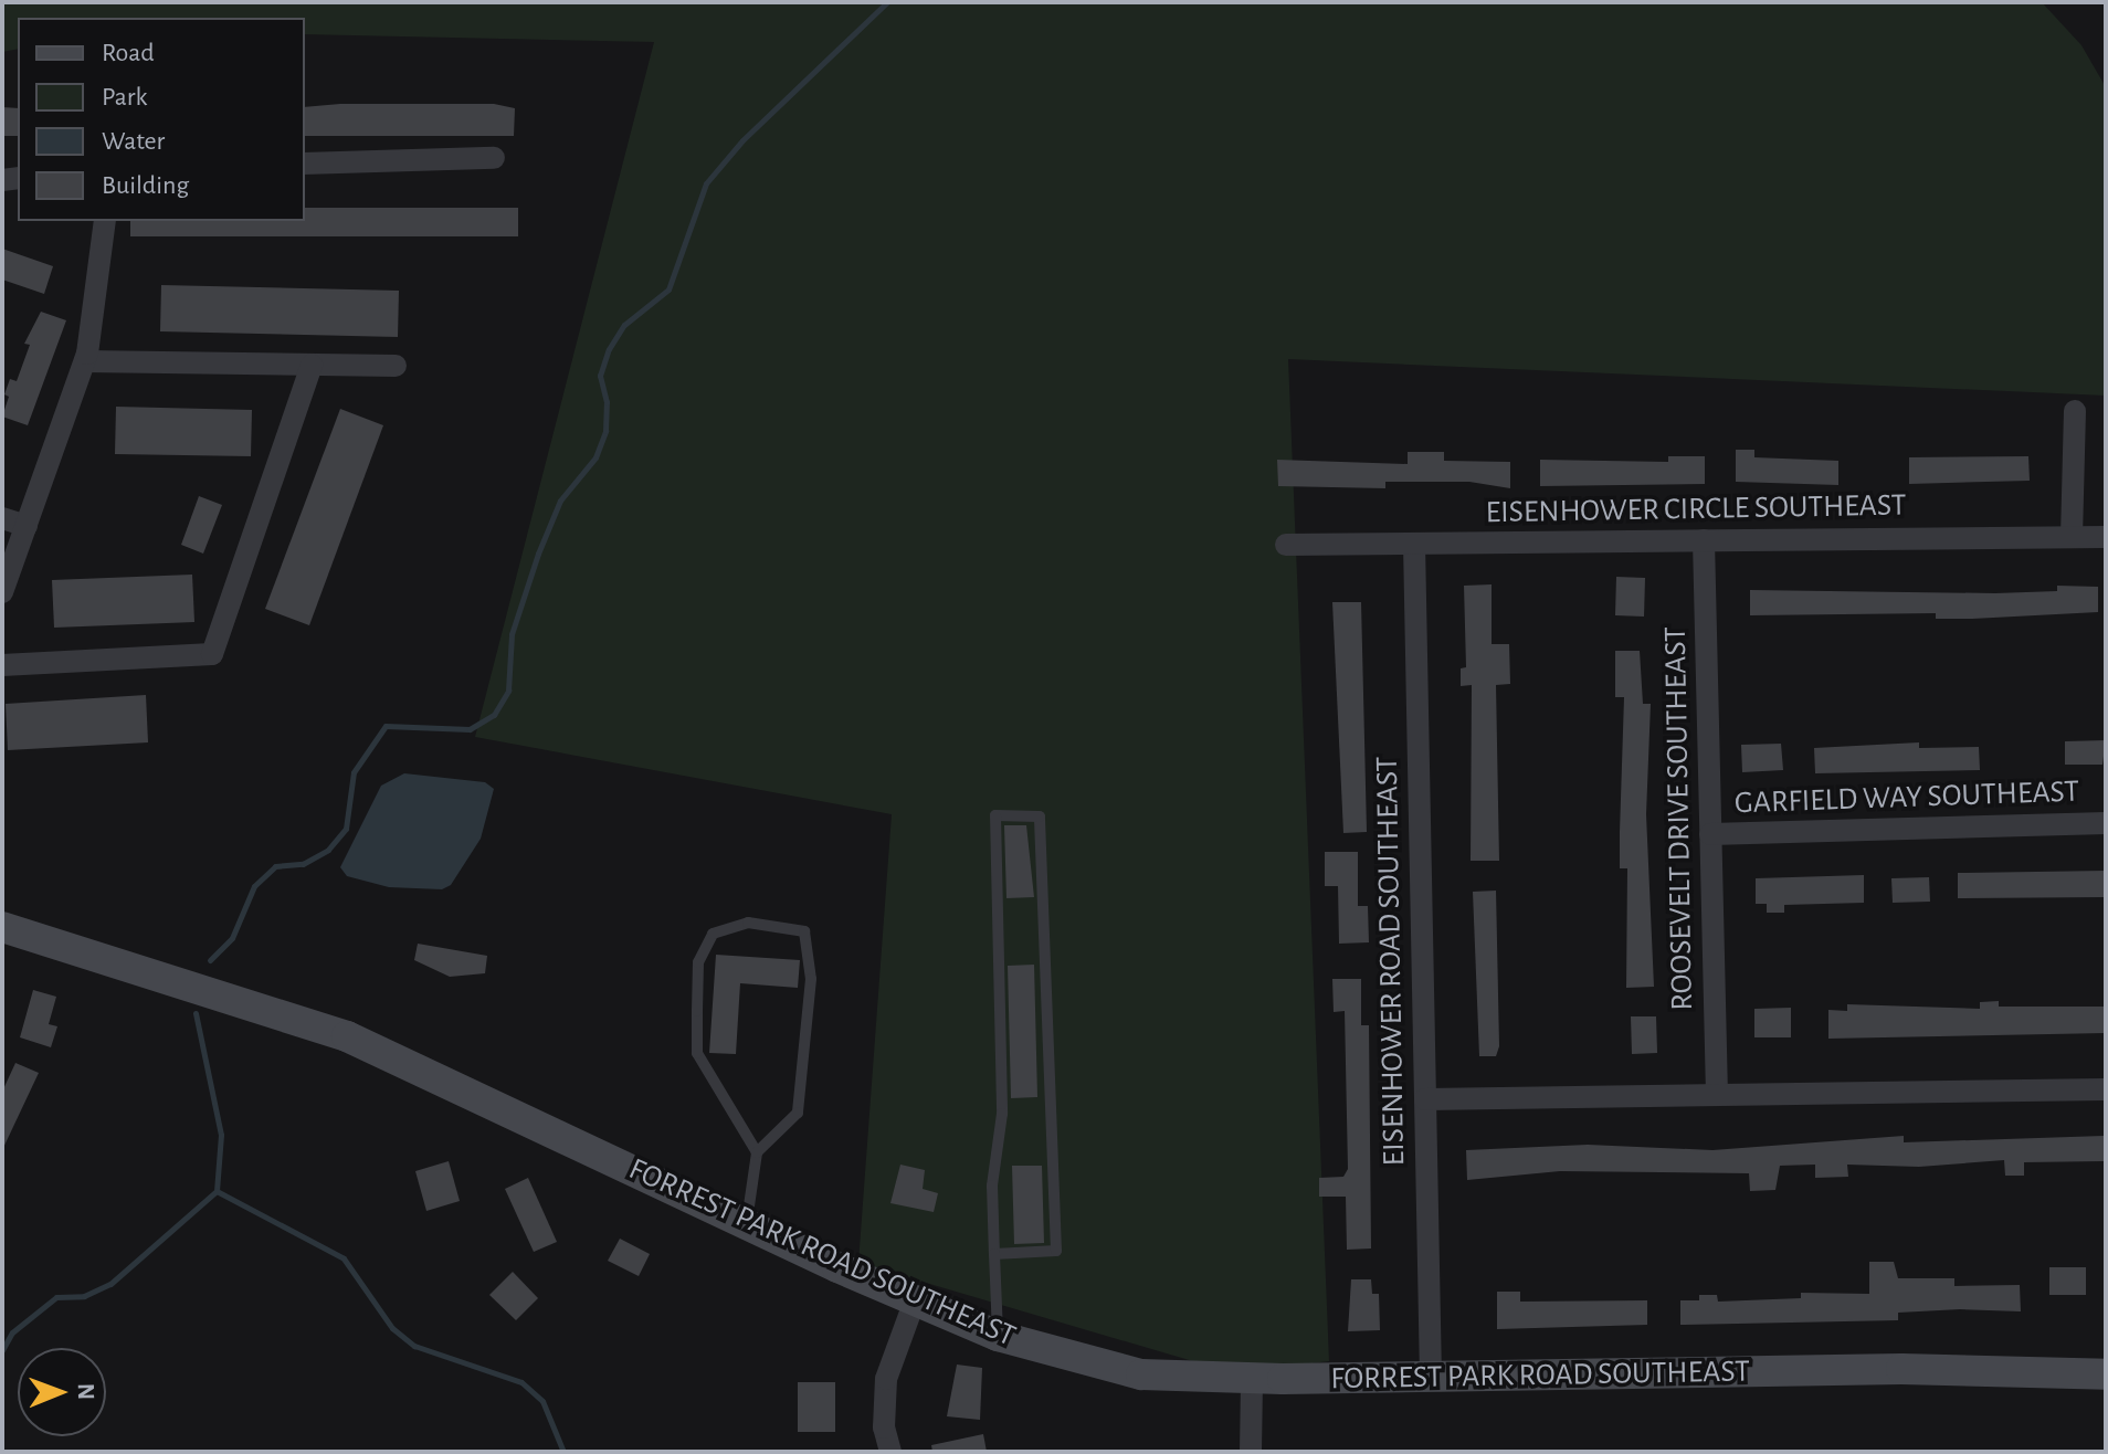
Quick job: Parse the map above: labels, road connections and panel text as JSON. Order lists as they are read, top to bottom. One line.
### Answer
{"streets":{"street":["EISENHOWER CIRCLE SOUTHEAST","GARFIELD WAY SOUTHEAST","ROOSEVELT DRIVE SOUTHEAST","EISENHOWER ROAD SOUTHEAST","FORREST PARK ROAD SOUTHEAST"]},"crossings":[["EISENHOWER CIRCLE SOUTHEAST","ROOSEVELT DRIVE SOUTHEAST"],["EISENHOWER CIRCLE SOUTHEAST","EISENHOWER ROAD SOUTHEAST"],["GARFIELD WAY SOUTHEAST","ROOSEVELT DRIVE SOUTHEAST"],["EISENHOWER ROAD SOUTHEAST","FORREST PARK ROAD SOUTHEAST"]],"legend":["Road","Park","Water","Building"],"north":"right"}
